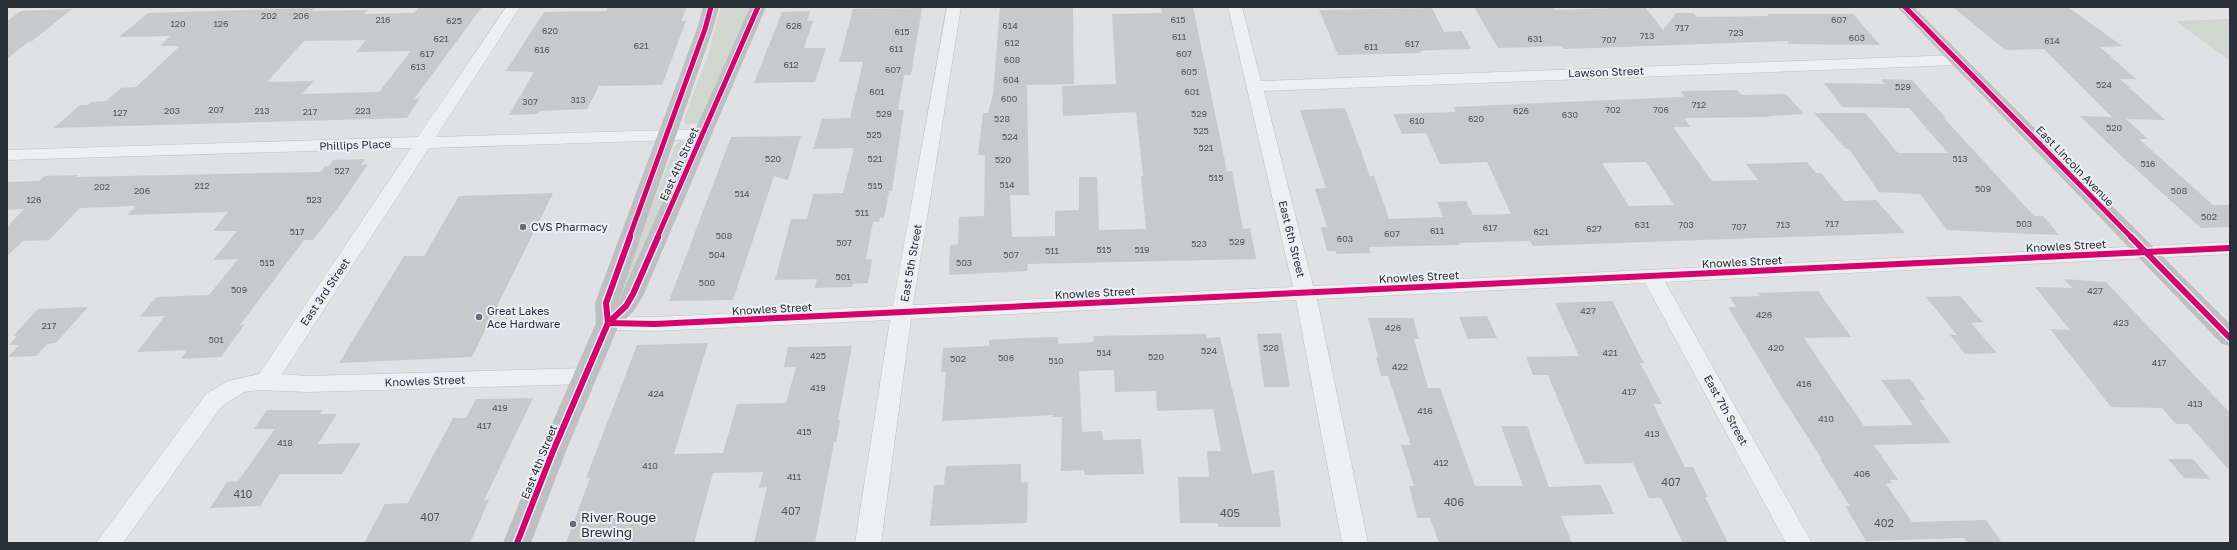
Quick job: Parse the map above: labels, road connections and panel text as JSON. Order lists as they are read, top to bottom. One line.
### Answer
{"streets":{"street":["Lawson Street","Phillips Place","East 4th Street","East Lincoln Avenue","East 6th Street","Knowles Street","East 5th Street","East 3rd Street","East 7th Street"]},"crossings":[["Lawson Street","East Lincoln Avenue"],["Lawson Street","East 6th Street"],["Phillips Place","East 4th Street"],["Phillips Place","East 3rd Street"],["East 4th Street","Knowles Street"],["East Lincoln Avenue","Knowles Street"],["East 6th Street","Knowles Street"],["Knowles Street","East 5th Street"],["Knowles Street","East 3rd Street"],["Knowles Street","East 7th Street"]],"places":["CVS Pharmacy","Great Lakes Ace Hardware","River Rouge Brewing"],"house_numbers":["202","206","216","615","607","625","120","126","626","614","717","620","615","723","713","611","603","621","631","707","614","612","617","621","611","611","616","617","607","608","612","613","607","605","604","524","529","601","601","600","313","307","712","207","702","706","203","213","223","626","217","127","529","529","630","528","620","610","520","525","525","524","521","520","521","513","520","516","527","515","514","212","515","202","509","206","508","514","126","523","511","502","717","503","631","703","713","707","617","627","611","517","621","607","508","603","529","507","523","515","519","511","504","507","515","503","501","500","509","427","427","426","423","217","426","501","528","420","524","514","421","425","520","506","502","510","417","422","416","419","417","424","413","419","416","410","417","415","413","418","412","410","406","411","407","410","406","407","405","407","402"]}
